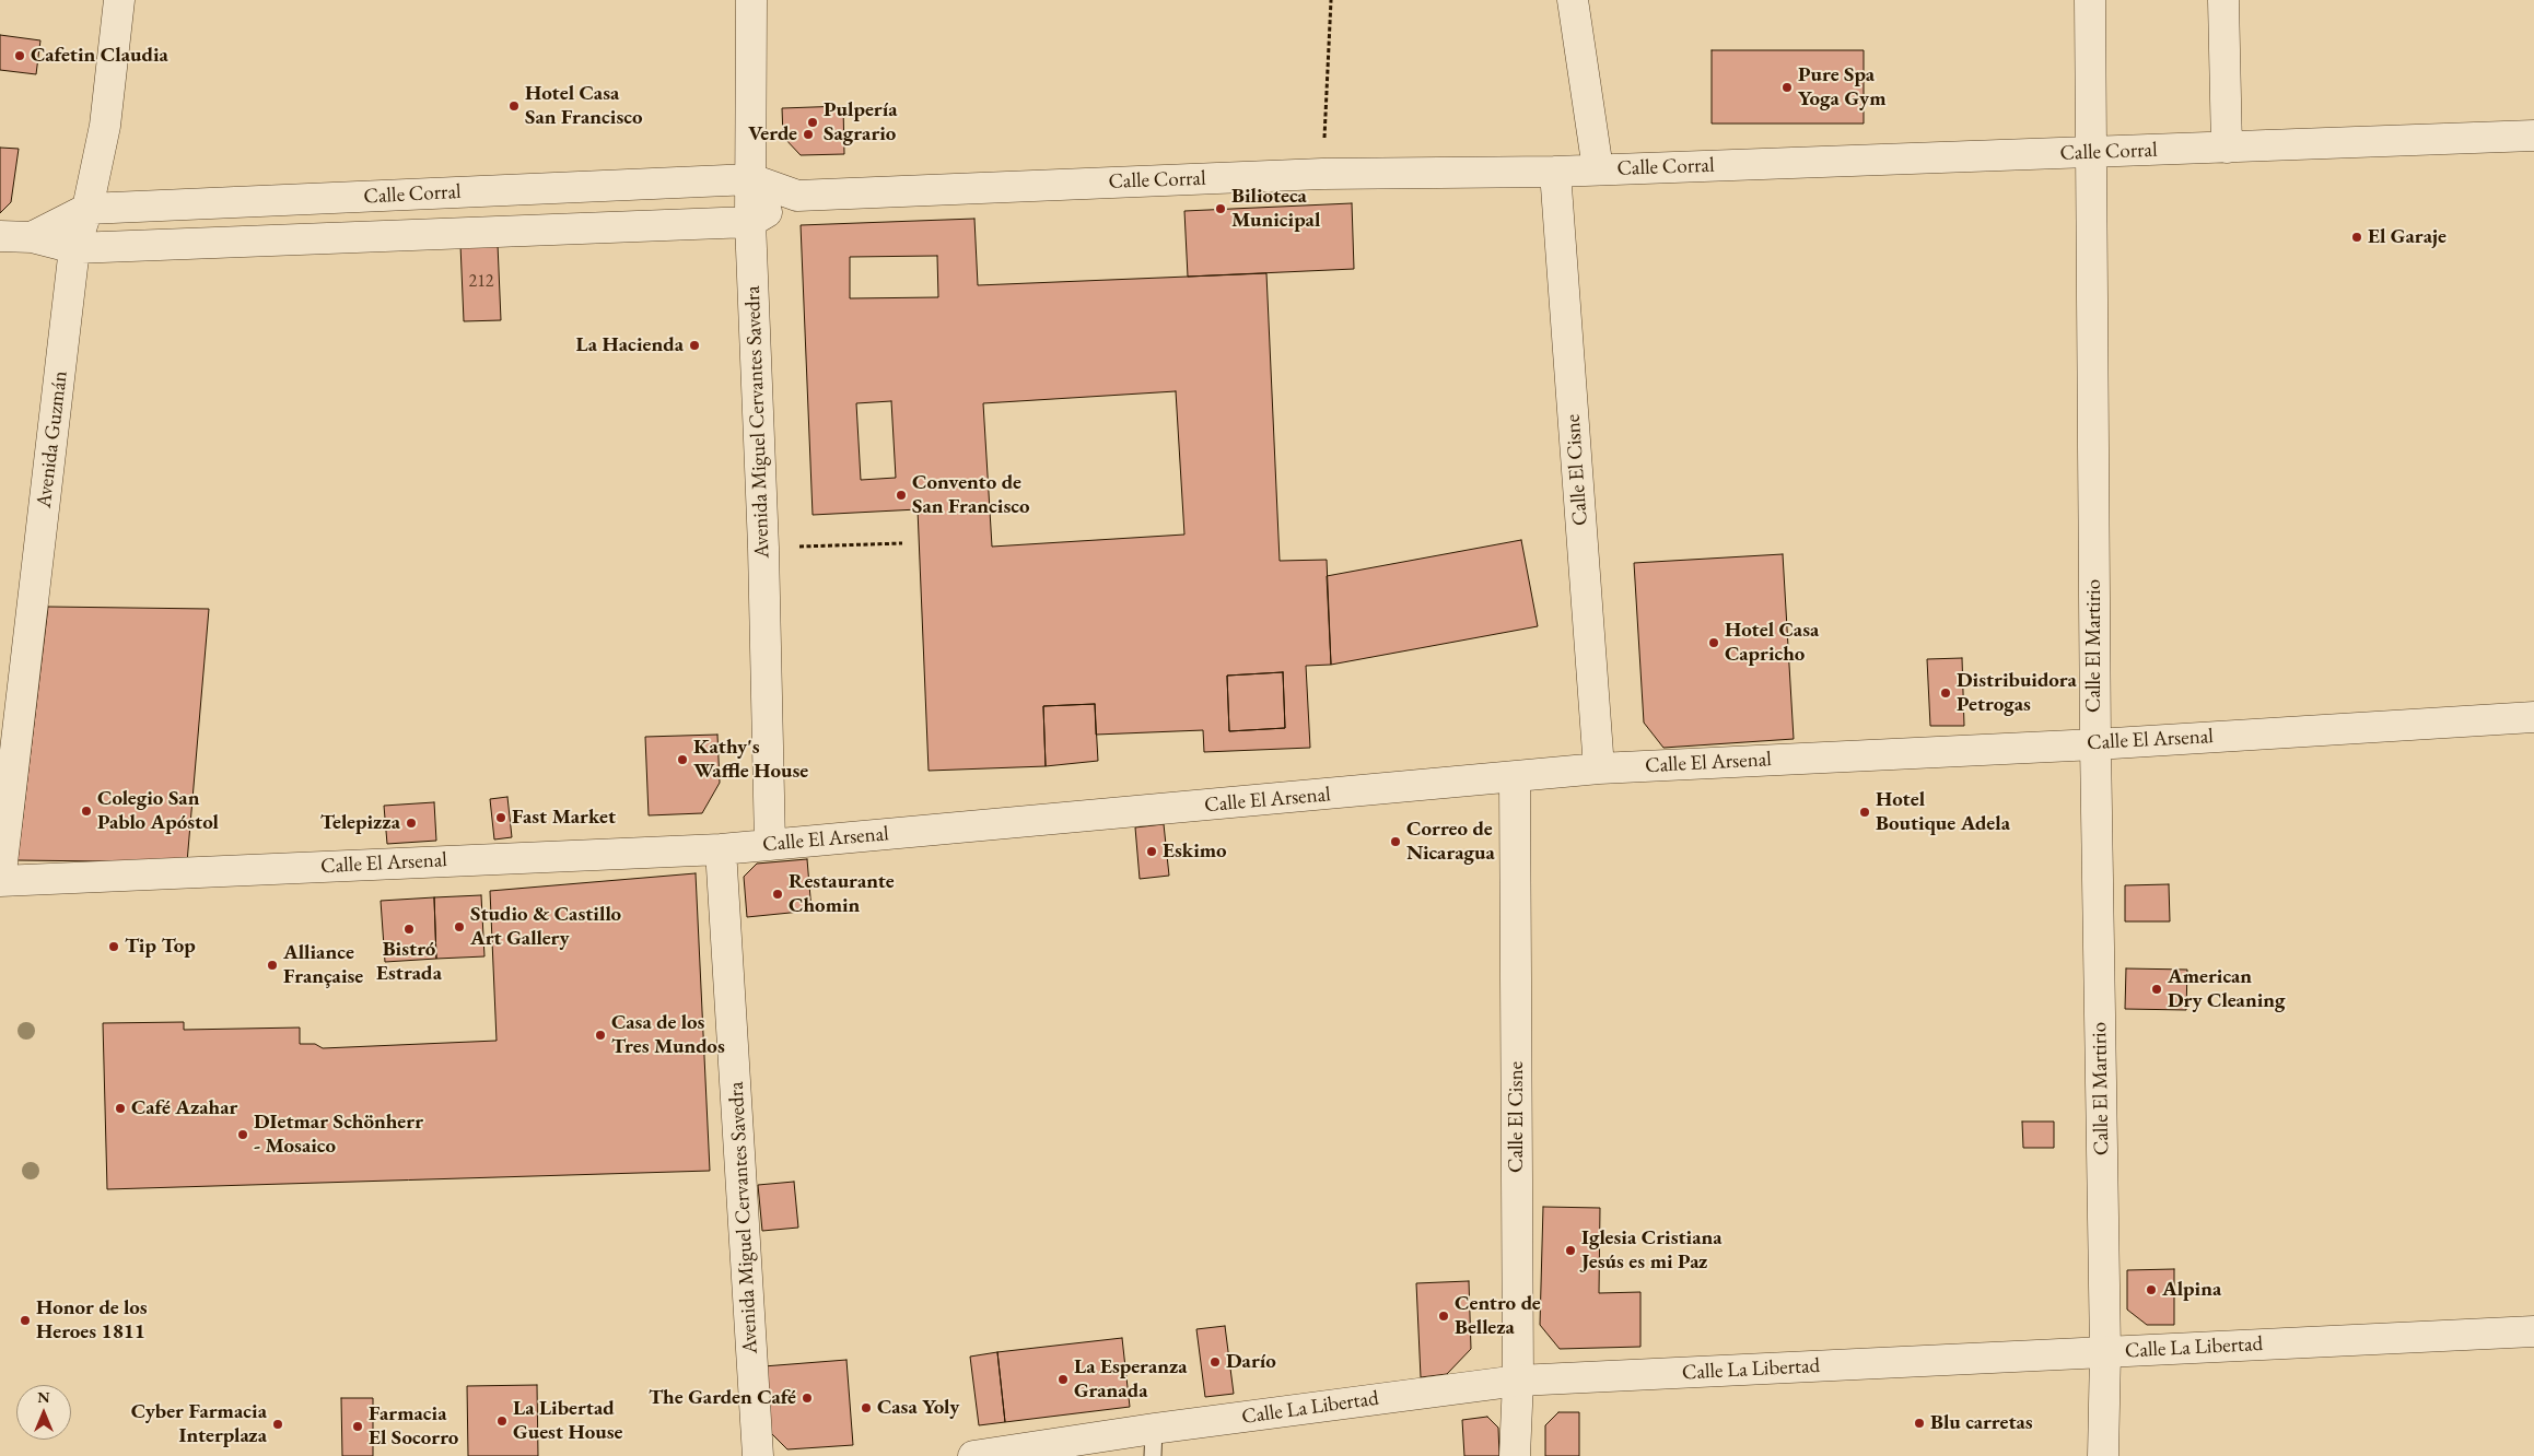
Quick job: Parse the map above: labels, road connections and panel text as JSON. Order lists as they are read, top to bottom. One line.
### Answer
{"streets":{"street":["Calle Corral","Avenida Miguel Cervantes Savedra","Avenida Guzmán","Calle El Cisne","Calle El Martirio","Calle El Arsenal","Calle La Libertad"]},"crossings":[["Calle Corral","Avenida Miguel Cervantes Savedra"],["Calle Corral","Avenida Guzmán"],["Calle Corral","Calle El Cisne"],["Calle Corral","Calle El Martirio"],["Avenida Miguel Cervantes Savedra","Calle El Arsenal"],["Avenida Guzmán","Calle El Arsenal"],["Calle El Cisne","Calle El Arsenal"],["Calle El Cisne","Calle La Libertad"],["Calle El Martirio","Calle El Arsenal"],["Calle El Martirio","Calle La Libertad"]],"places":["Cafetin Claudia","Pure Spa Yoga Gym","Hotel Casa San Francisco","Pulpería Sagrario","Verde","Bilioteca Municipal","El Garaje","La Hacienda","Convento de San Francisco","Hotel Casa Capricho","Distribuidora Petrogas","Kathy's Waffle House","Colegio San Pablo Apóstol","Hotel Boutique Adela","Fast Market","Telepizza","Correo de Nicaragua","Eskimo","Restaurante Chomin","Studio & Castillo Art Gallery","Bistró Estrada","Tip Top","Alliance Française","American Dry Cleaning","Casa de los Tres Mundos","Café Azahar","DIetmar Schönherr - Mosaico","Iglesia Cristiana Jesús es mi Paz","Alpina","Centro de Belleza","Honor de los Heroes 1811","Darío","La Esperanza Granada","The Garden Café","Casa Yoly","La Libertad Guest House","Blu carretas","Cyber Farmacia Interplaza","Farmacia El Socorro"],"house_numbers":["212"],"north":"top"}
